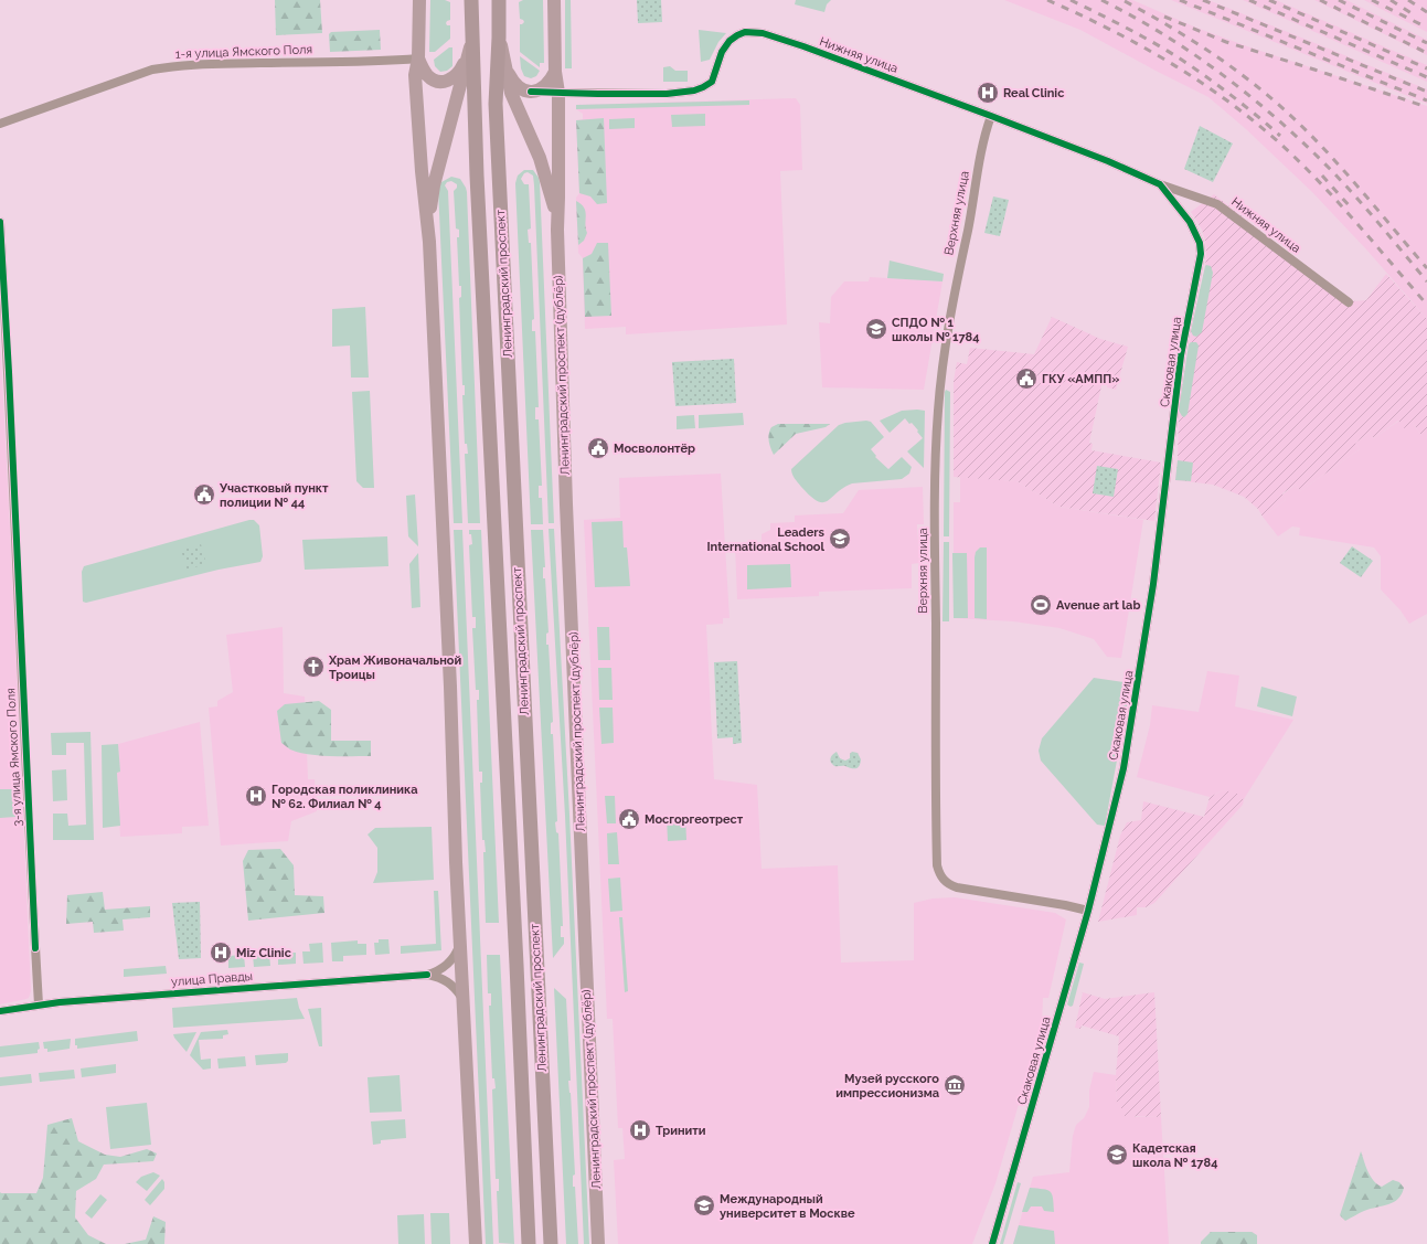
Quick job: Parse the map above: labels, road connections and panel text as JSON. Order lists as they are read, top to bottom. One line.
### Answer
{"streets":{"main road":["Ленинградский проспект","Ленинградский проспект (дублёр)"],"street":["1-я улица Ямского Поля","Нижняя улица","Верхняя улица","Скаковая улица","3-я улица Ямского Поля","улица Правды"]},"crossings":[["Нижняя улица","Верхняя улица"],["Нижняя улица","Скаковая улица"],["Нижняя улица","Ленинградский проспект (дублёр)"],["Верхняя улица","Скаковая улица"],["Ленинградский проспект","Ленинградский проспект (дублёр)"],["3-я улица Ямского Поля","улица Правды"]],"places":{"hospital":["Real Clinic","Городская поликлиника № 62. Филиал № 4","Miz Clinic","Тринити"],"school or university":["СПДО № 1 школы № 1784","Leaders International School","Кадетская школа № 1784","Международный университет в Москве"],"public building":["ГКУ «АМПП»","Мосволонтёр","Участковый пункт полиции № 44","Мосгоргеотрест"],"sports":["Avenue art lab"],"church":["Храм Живоначальной Троицы"],"museum":["Музей русского импрессионизма"]}}
